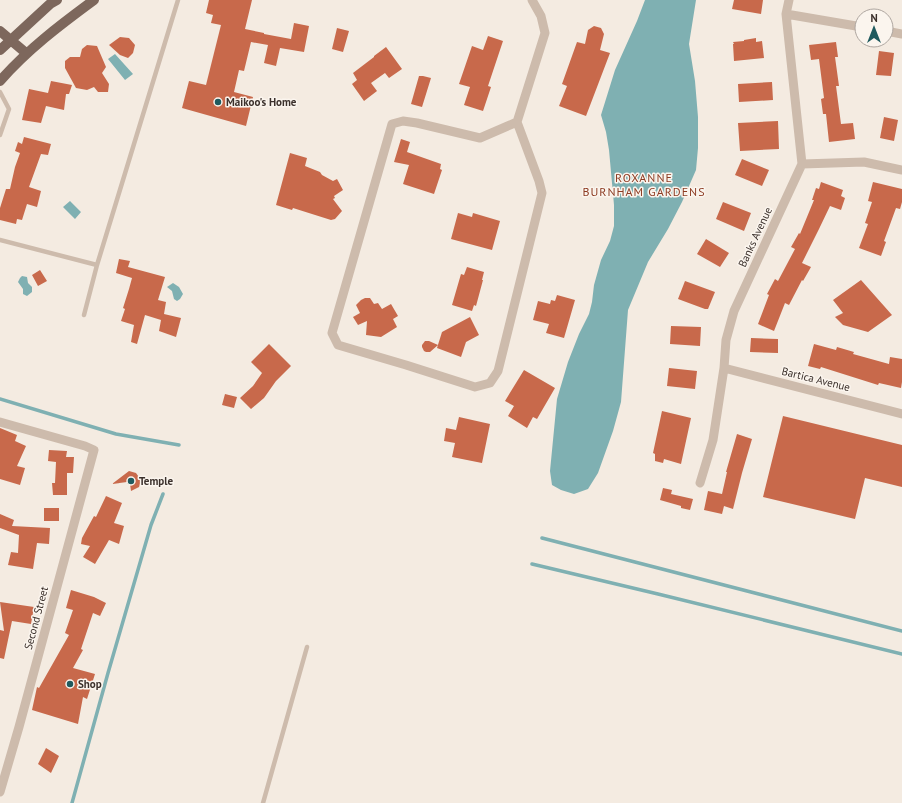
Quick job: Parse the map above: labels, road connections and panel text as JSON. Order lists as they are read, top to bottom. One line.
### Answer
{"streets":{"street":["Banks Avenue","Bartica Avenue","Second Street"]},"crossings":[["Banks Avenue","Bartica Avenue"]],"districts":["ROXANNE BURNHAM GARDENS"],"places":["Maikoo's Home","Temple","Shop"],"north":"top"}
